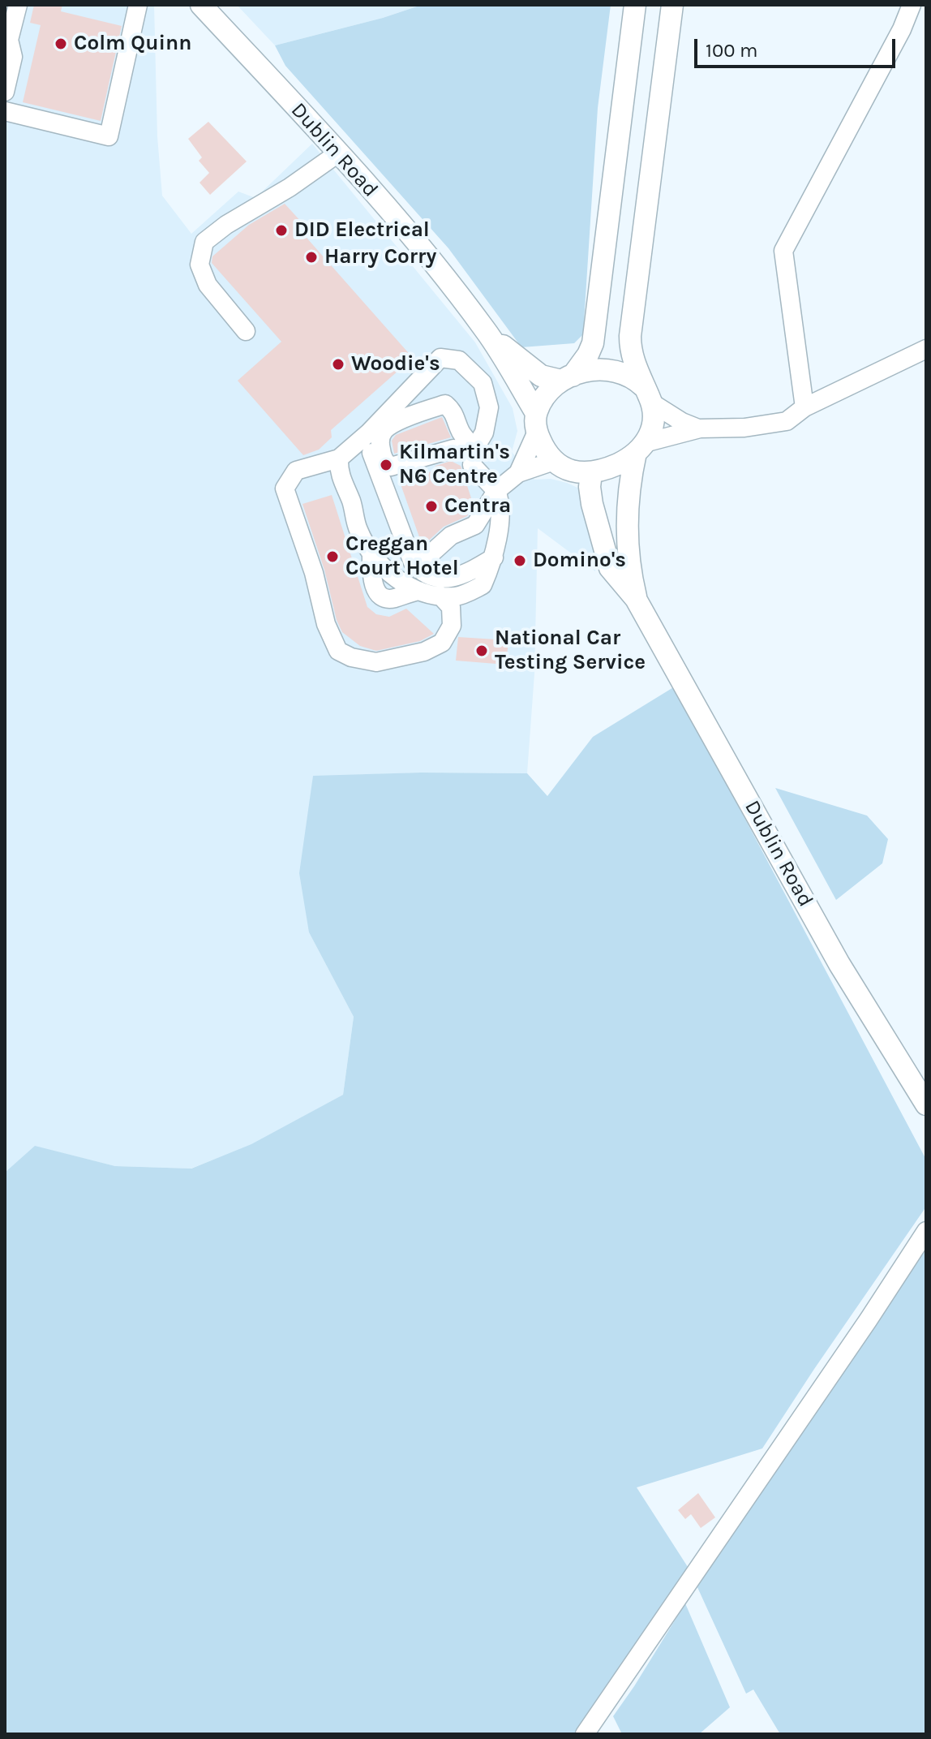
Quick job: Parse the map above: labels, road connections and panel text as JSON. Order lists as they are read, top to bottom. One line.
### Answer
{"streets":{"main road":["Dublin Road"]},"places":["Colm Quinn","DID Electrical","Harry Corry","Woodie's","Kilmartin's N6 Centre","Centra","Creggan Court Hotel","Domino's","National Car Testing Service"],"scale_bar":"100 m"}
